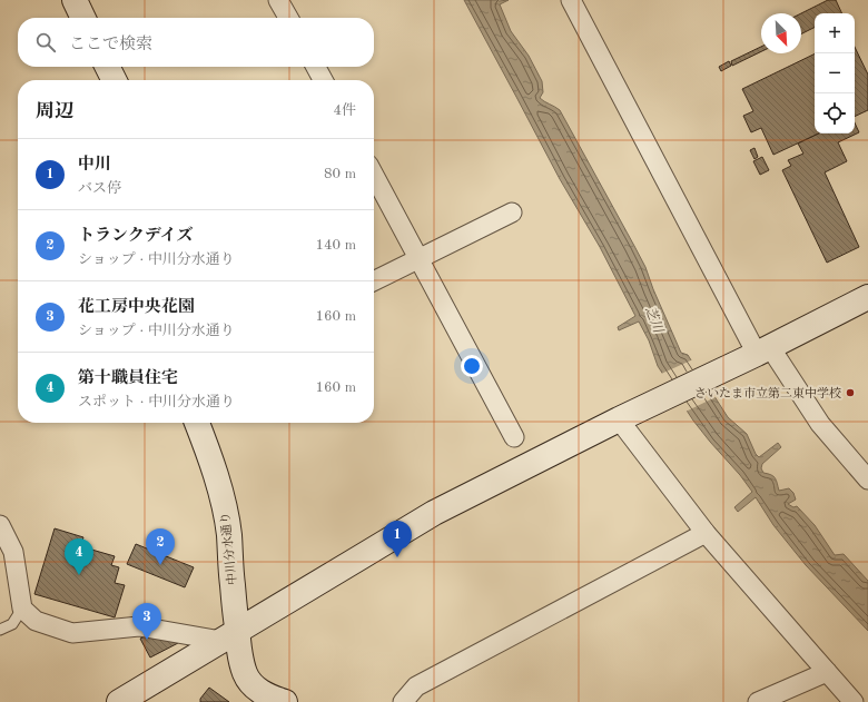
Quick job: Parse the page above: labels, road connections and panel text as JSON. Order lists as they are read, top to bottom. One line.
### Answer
{"streets":{"street":["中川分水通り"]},"water":["芝川"],"places":["さいたま市立第二東中学校"],"north":"bottom right","page":{"map_buttons":["+","−"],"search":"ここで検索","heading":["周辺","4件"],"list":[{"mark":"1","name":"中川","note":"バス停","value":"80 m"},{"mark":"2","name":"トランクデイズ","note":"ショップ · 中川分水通り","value":"140 m"},{"mark":"3","name":"花工房中央花園","note":"ショップ · 中川分水通り","value":"160 m"},{"mark":"4","name":"第十職員住宅","note":"スポット · 中川分水通り","value":"160 m"}],"pins":["1","2","4","3"]}}
